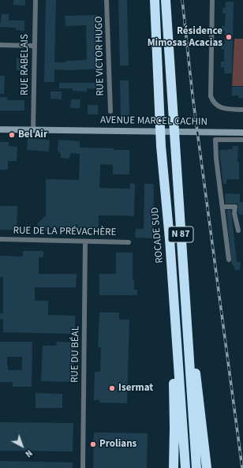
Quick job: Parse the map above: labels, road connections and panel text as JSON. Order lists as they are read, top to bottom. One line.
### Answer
{"streets":{"highway":["N 87","ROCADE SUD"],"street":["RUE VICTOR HUGO","RUE RABELAIS","AVENUE MARCEL CACHIN","RUE DE LA PRÉVACHÈRE","RUE DU BÉAL"]},"crossings":[["RUE RABELAIS","AVENUE MARCEL CACHIN"],["RUE DE LA PRÉVACHÈRE","RUE DU BÉAL"]],"places":["Résidence Mimosas Acacias","Bel Air","Isermat","Prolians"],"north":"bottom right"}
